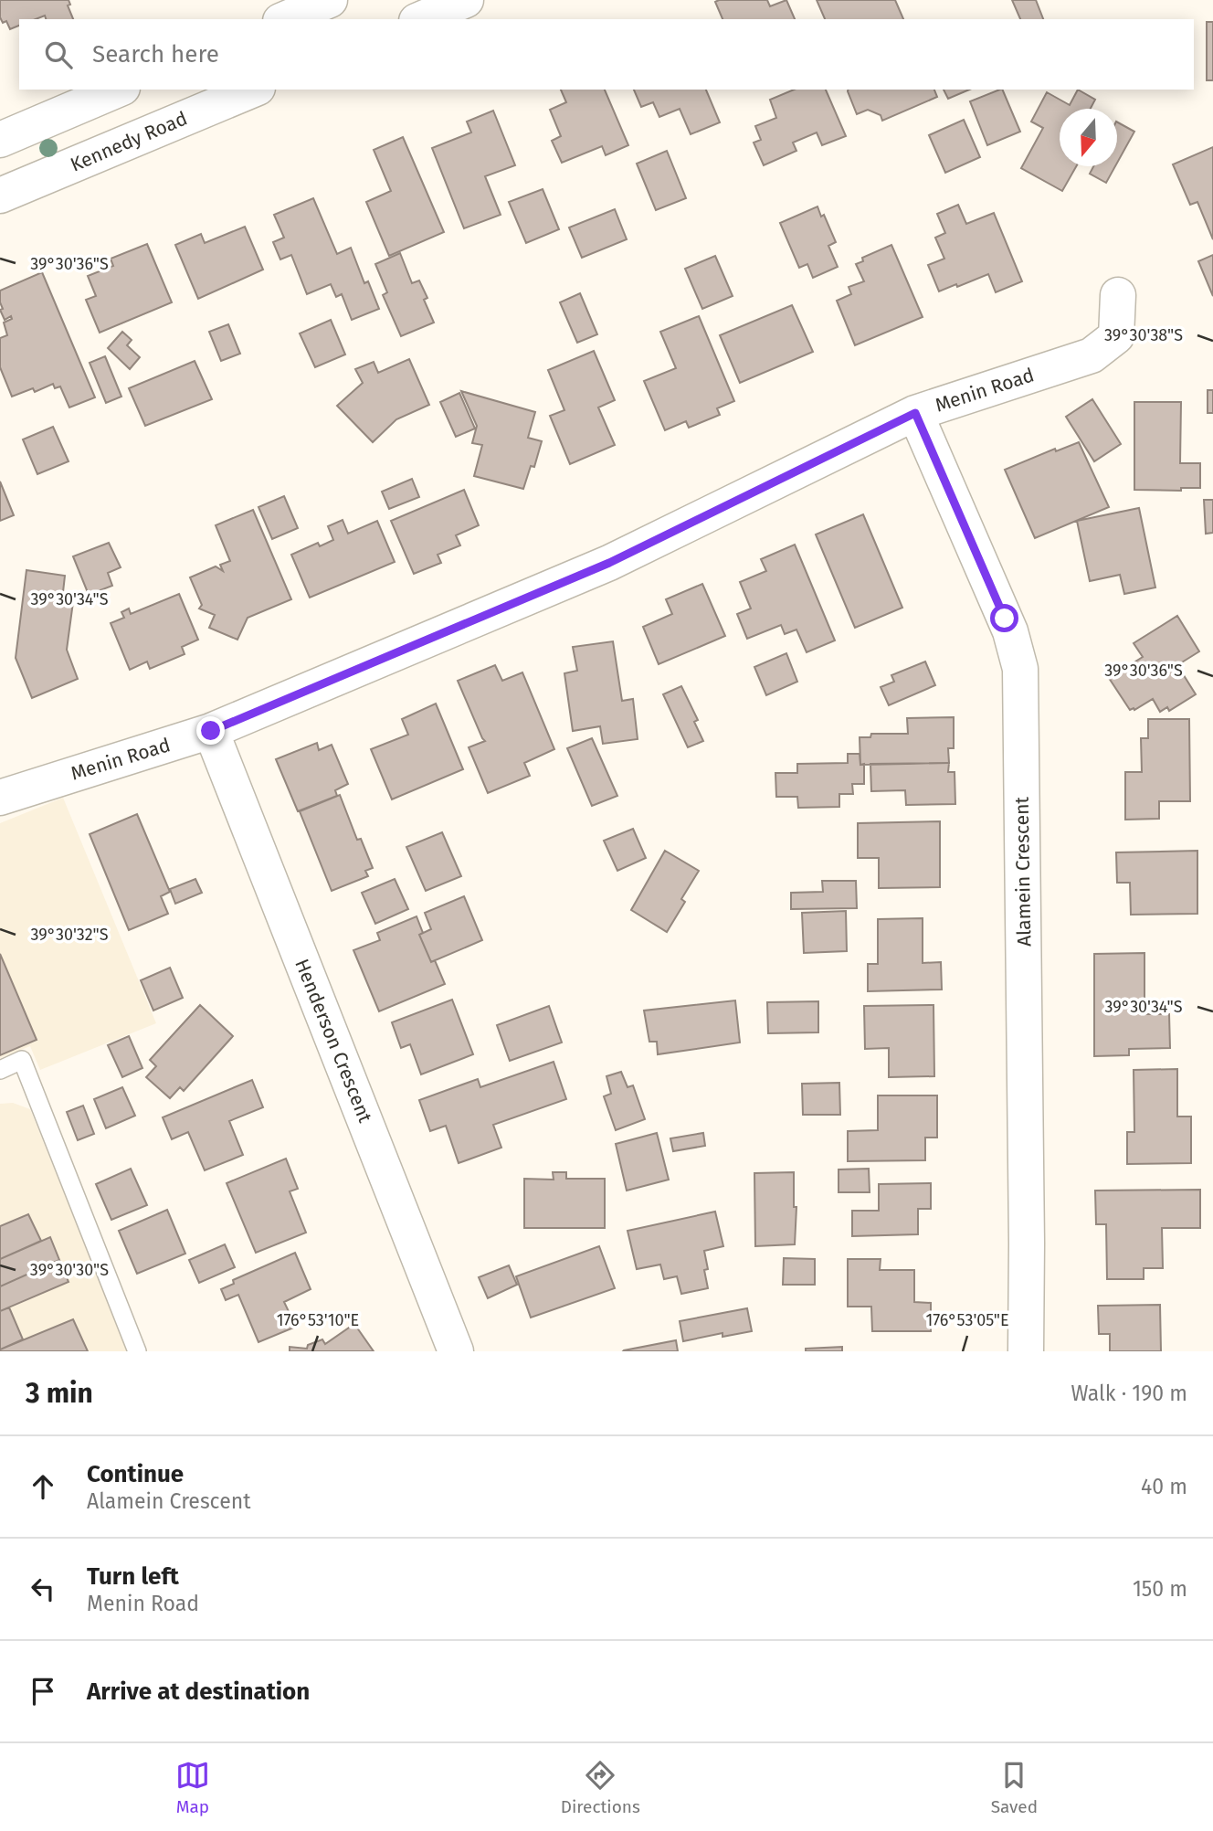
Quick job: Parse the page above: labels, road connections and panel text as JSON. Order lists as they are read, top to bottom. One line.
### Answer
{"streets":{"street":["Kennedy Road","Menin Road","Alamein Crescent","Henderson Crescent"]},"crossings":[["Menin Road","Alamein Crescent"],["Menin Road","Henderson Crescent"]],"north":"bottom","page":{"search":"Search here","heading":["3 min","Walk · 190 m"],"list":[["Continue","Alamein Crescent","40 m"],["Turn left","Menin Road","150 m"],"Arrive at destination"],"nav":["Map","Directions","Saved"]},"coordinates":["39°30'36\"S","39°30'38\"S","39°30'34\"S","39°30'32\"S","39°30'30\"S","176°53'10\"E","176°53'05\"E"]}
